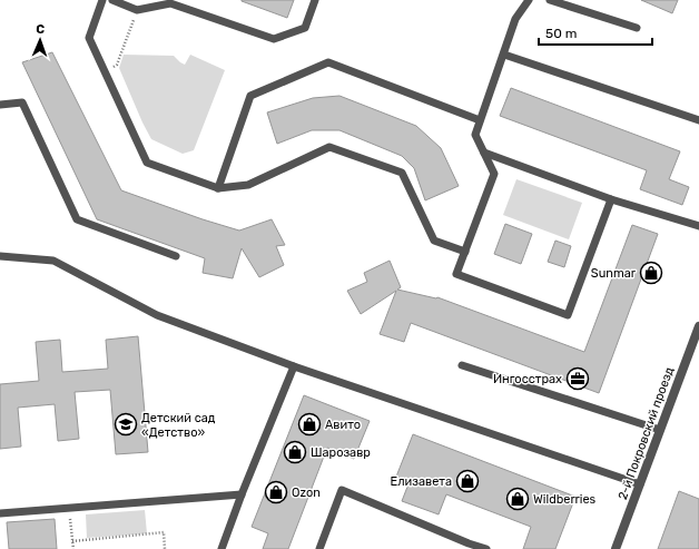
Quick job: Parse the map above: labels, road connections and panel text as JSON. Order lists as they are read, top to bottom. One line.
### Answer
{"streets":{"street":["2-й Покровский проезд"]},"places":{"shop":["Sunmar","Авито","Шарозавр","Елизавета","Ozon","Wildberries"],"office":["Ингосстрах"],"school or university":["Детский сад «Детство»"]},"scale_bar":"50 m","north":"top"}
